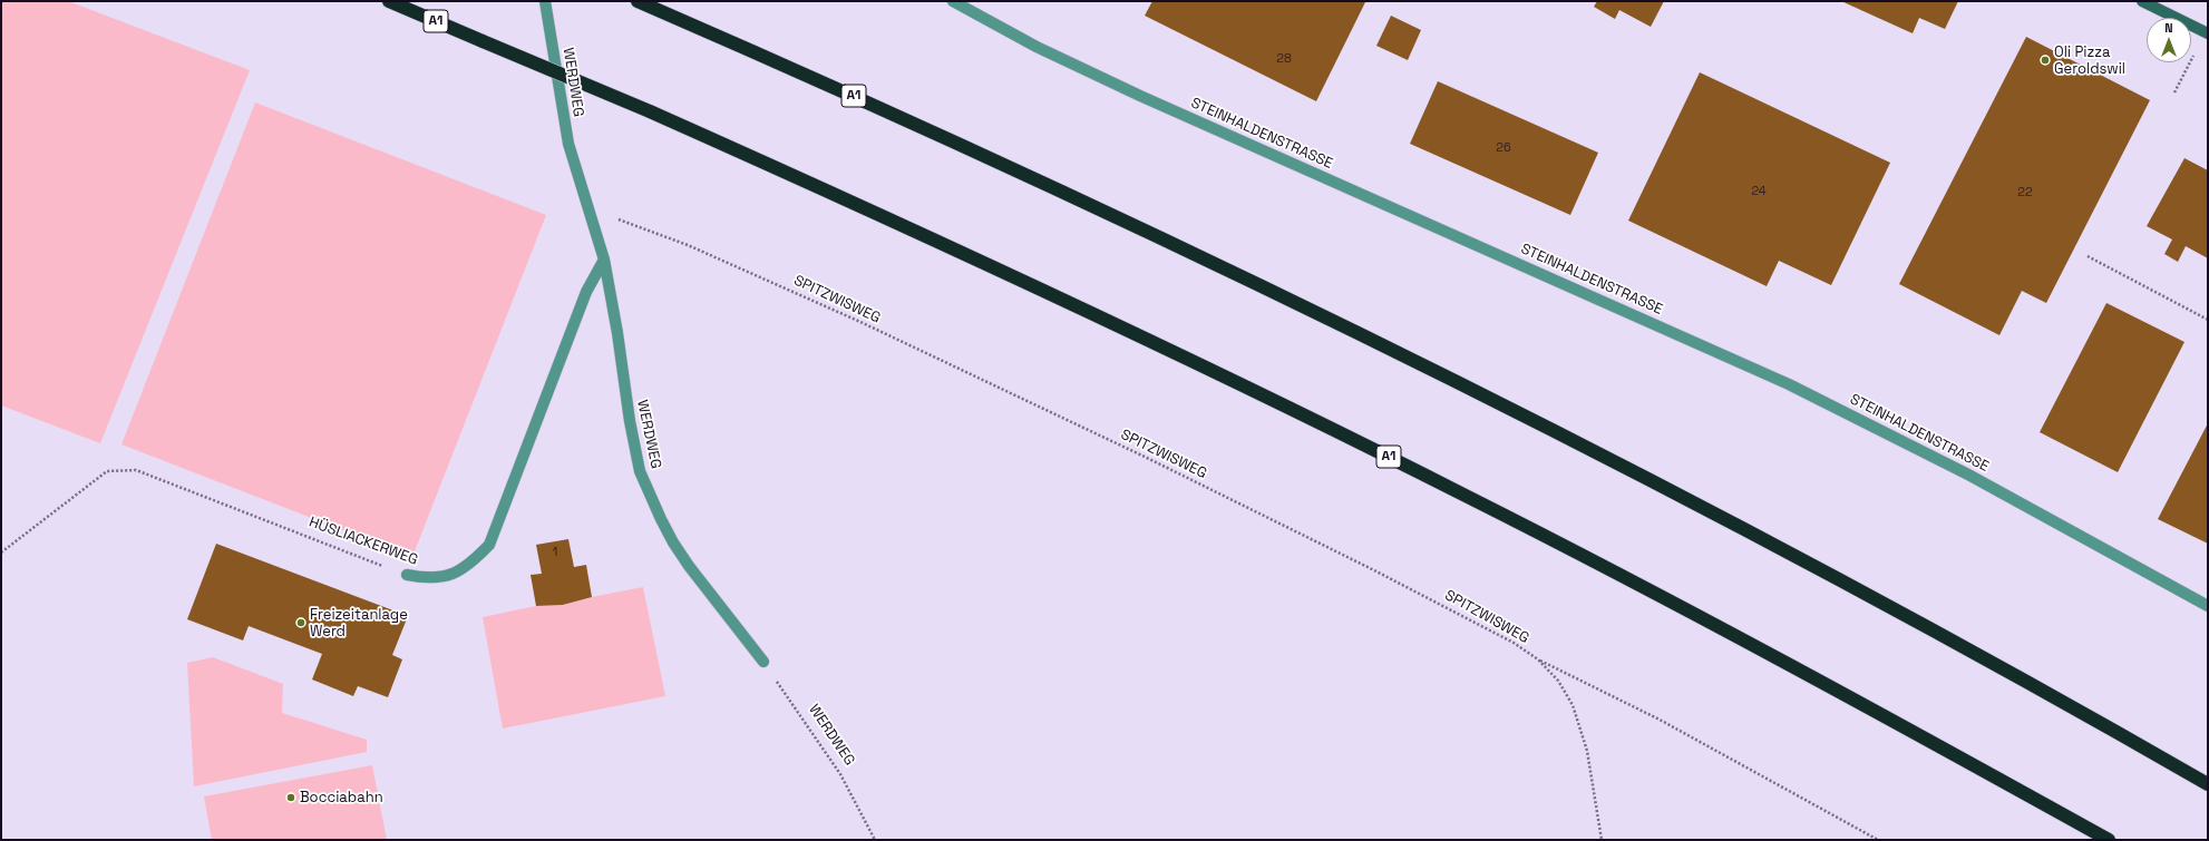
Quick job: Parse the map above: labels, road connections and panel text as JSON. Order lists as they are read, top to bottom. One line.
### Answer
{"streets":{"highway":["A1"],"street":["WERDWEG","STEINHALDENSTRASSE","HÜSLIACKERWEG"],"path":["SPITZWISWEG"]},"crossings":[["WERDWEG","SPITZWISWEG"],["WERDWEG","HÜSLIACKERWEG"]],"places":["Oli Pizza Geroldswil","Freizeitanlage Werd","Bocciabahn"],"house_numbers":["28","26","24","22","1"],"north":"top"}
